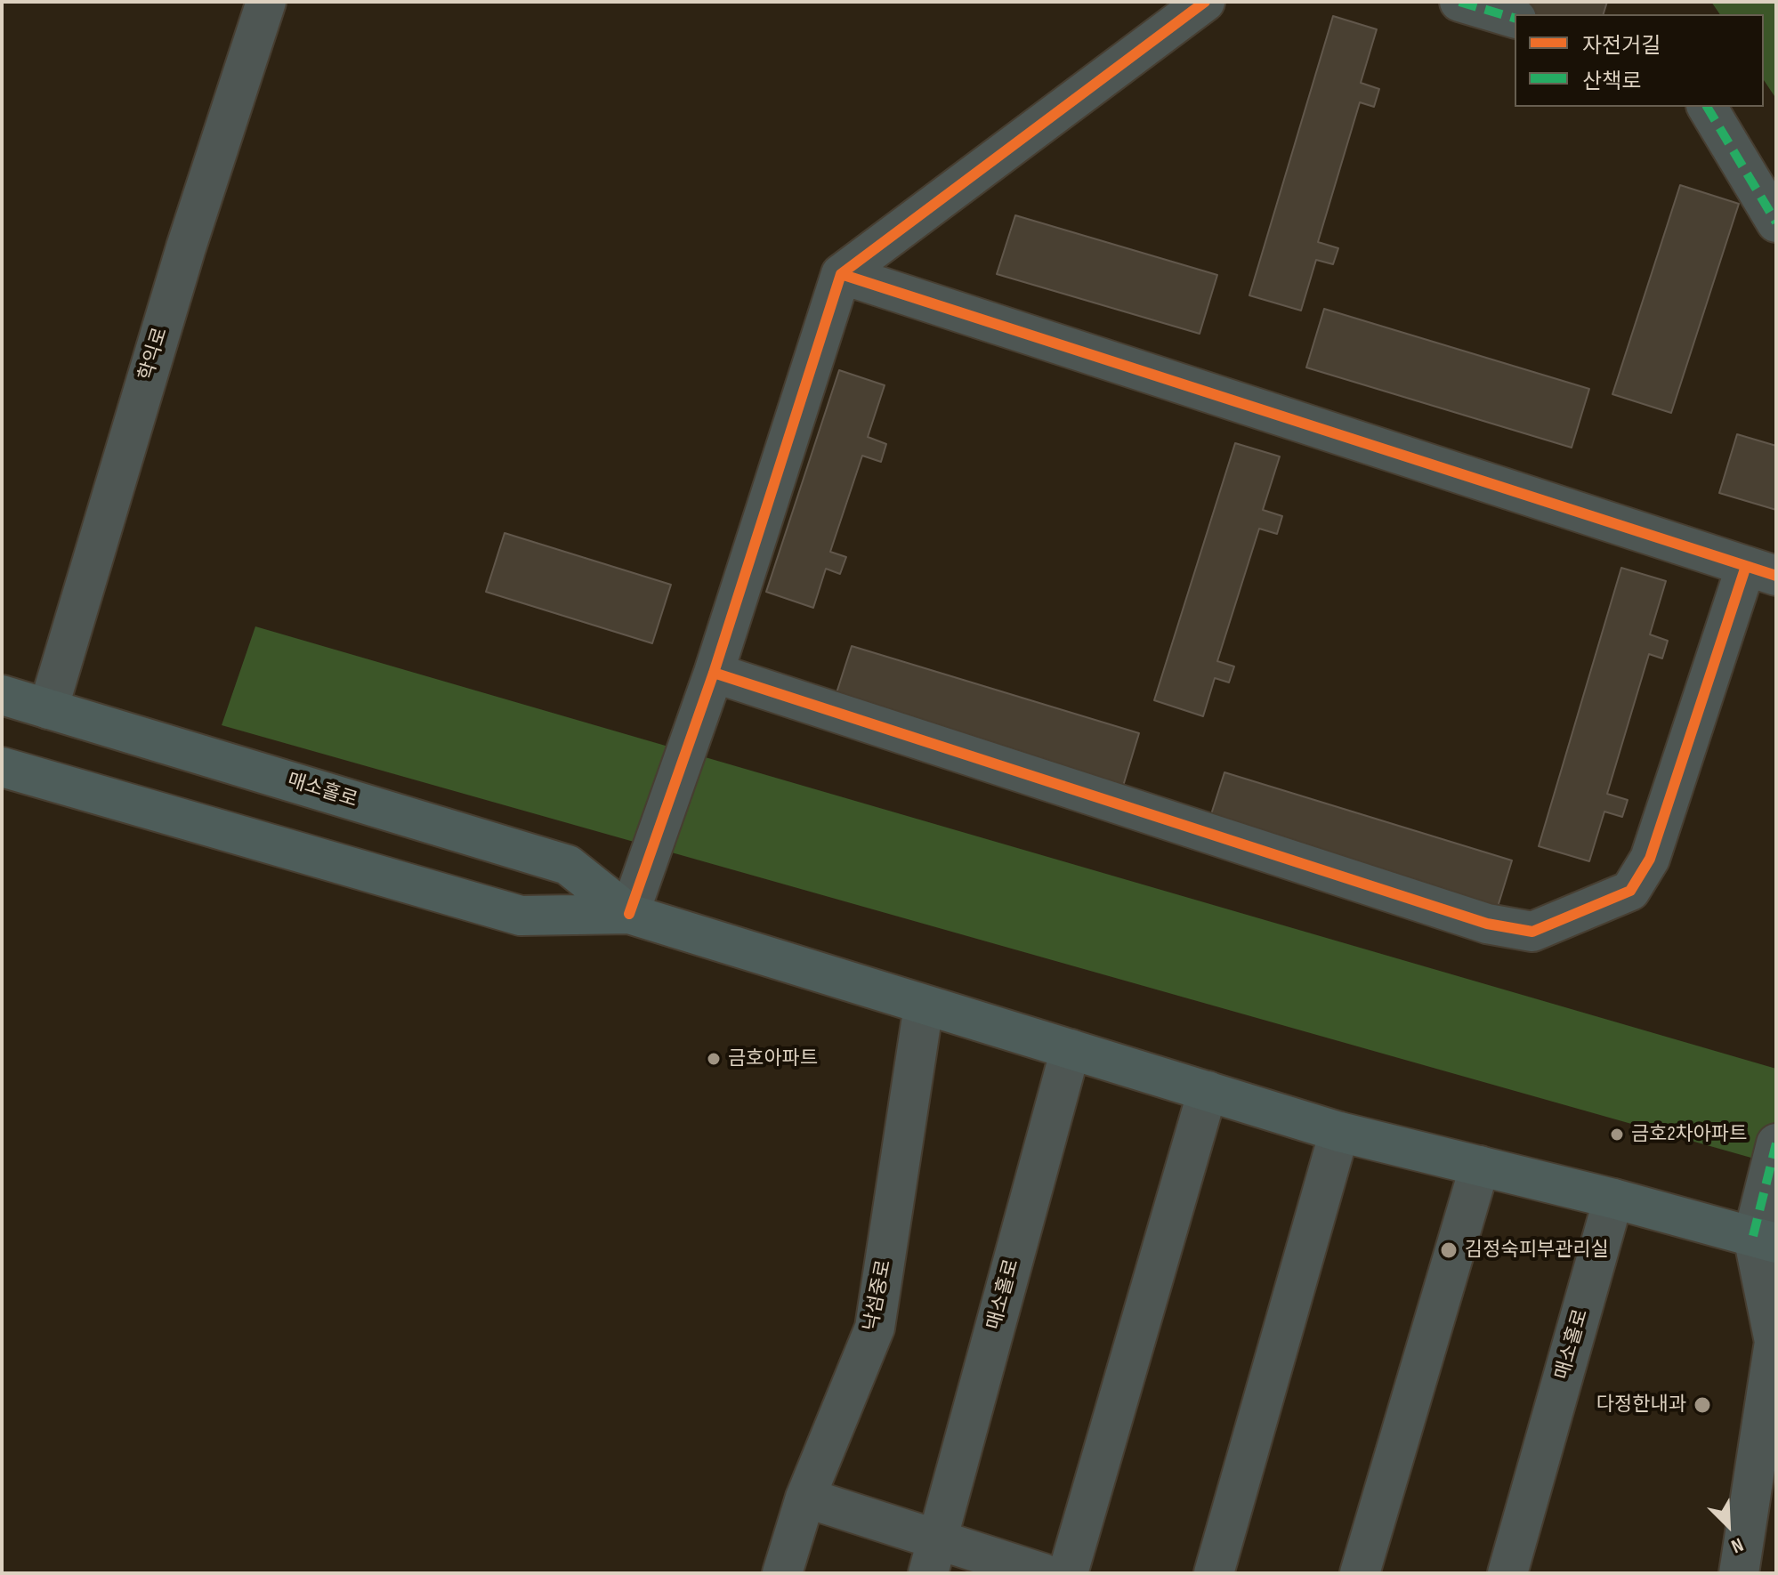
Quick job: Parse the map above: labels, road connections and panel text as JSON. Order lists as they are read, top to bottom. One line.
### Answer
{"streets":{"main road":["매소홀로"],"street":["학익로","낙섬중로"]},"crossings":[["학익로","매소홀로"],["매소홀로","낙섬중로"]],"places":["금호아파트","금호2차아파트","김정숙피부관리실","다정한내과"],"legend":["자전거길","산책로"],"north":"bottom right"}
